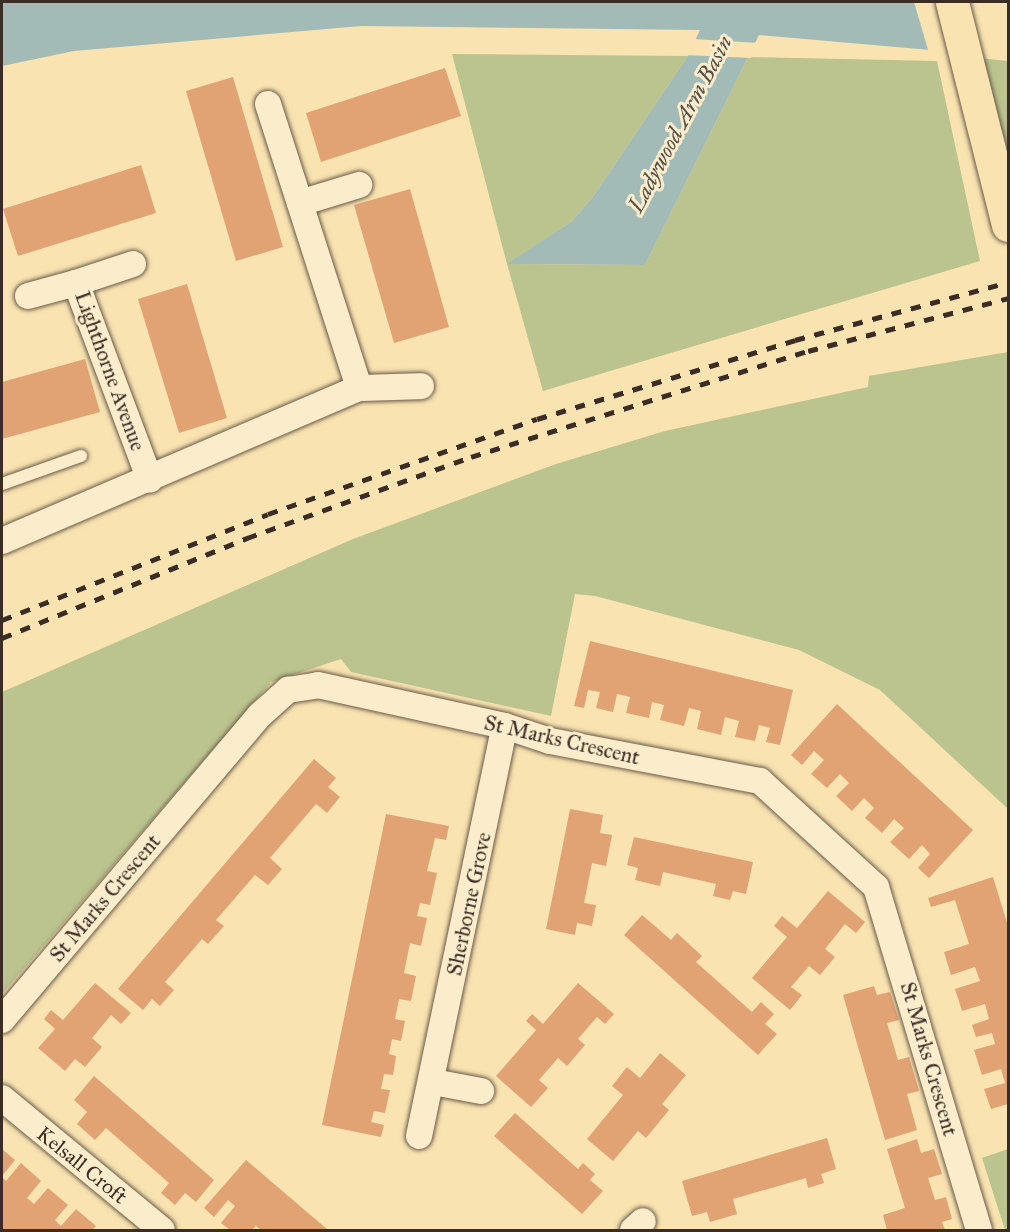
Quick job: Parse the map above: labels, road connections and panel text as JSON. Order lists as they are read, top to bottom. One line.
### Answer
{"streets":{"street":["Lighthorne Avenue","St Marks Crescent","Sherborne Grove","Kelsall Croft"]},"crossings":[["St Marks Crescent","Sherborne Grove"]],"water":["Ladywood Arm Basin"]}
